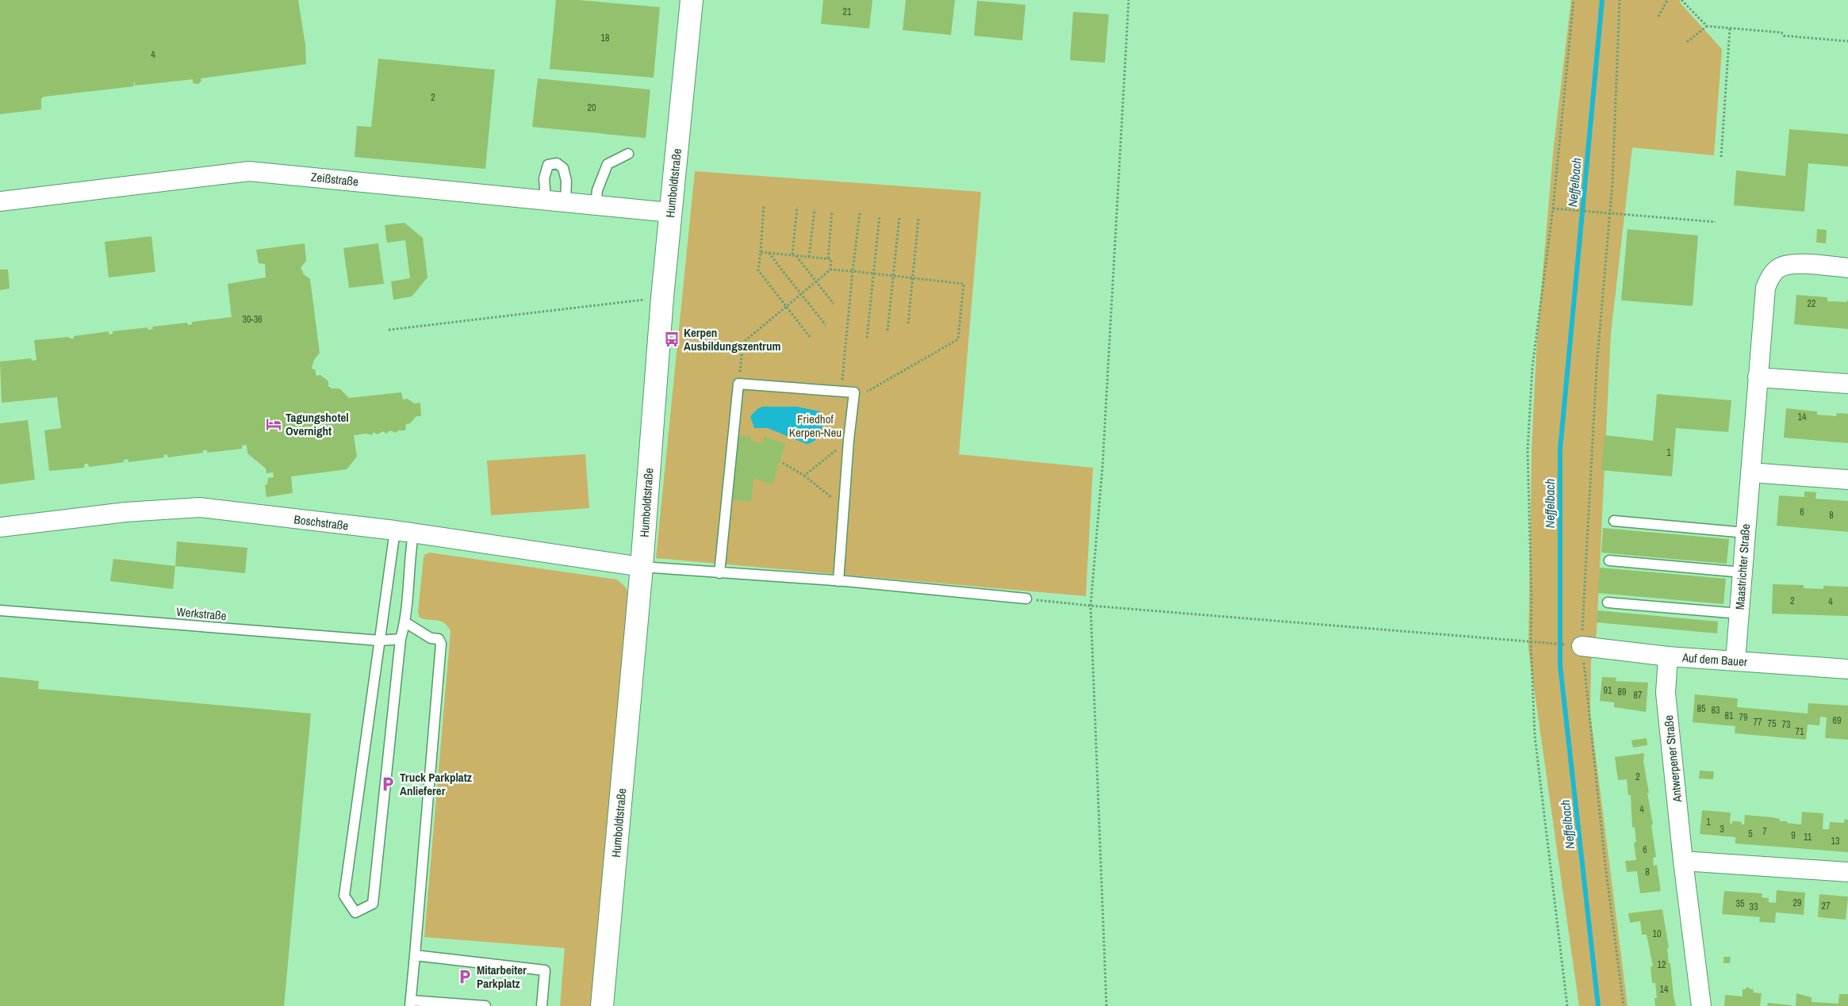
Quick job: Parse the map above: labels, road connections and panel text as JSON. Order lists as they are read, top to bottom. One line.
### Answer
{"streets":{"street":["Zeißstraße","Humboldtstraße","Boschstraße","Maastrichter Straße","Auf dem Bauer","Antwerpener Straße"],"lane":["Werkstraße"]},"crossings":[["Zeißstraße","Humboldtstraße"],["Humboldtstraße","Boschstraße"],["Maastrichter Straße","Auf dem Bauer"],["Auf dem Bauer","Antwerpener Straße"]],"water":["Neffelbach"],"parks":["Friedhof Kerpen-Neu"],"places":{"bus stop":["Kerpen Ausbildungszentrum"],"hotel":["Tagungshotel Overnight"],"parking":["Truck Parkplatz Anlieferer","Mitarbeiter Parkplatz"]},"house_numbers":["21","18","4","2","20","22","30-36","14","1","6","8","2","4","91","89","87","85","83","81","79","69","77","75","73","71","2","4","1","3","7","5","9","11","13","6","8","29","35","27","33","10","12","14"]}
